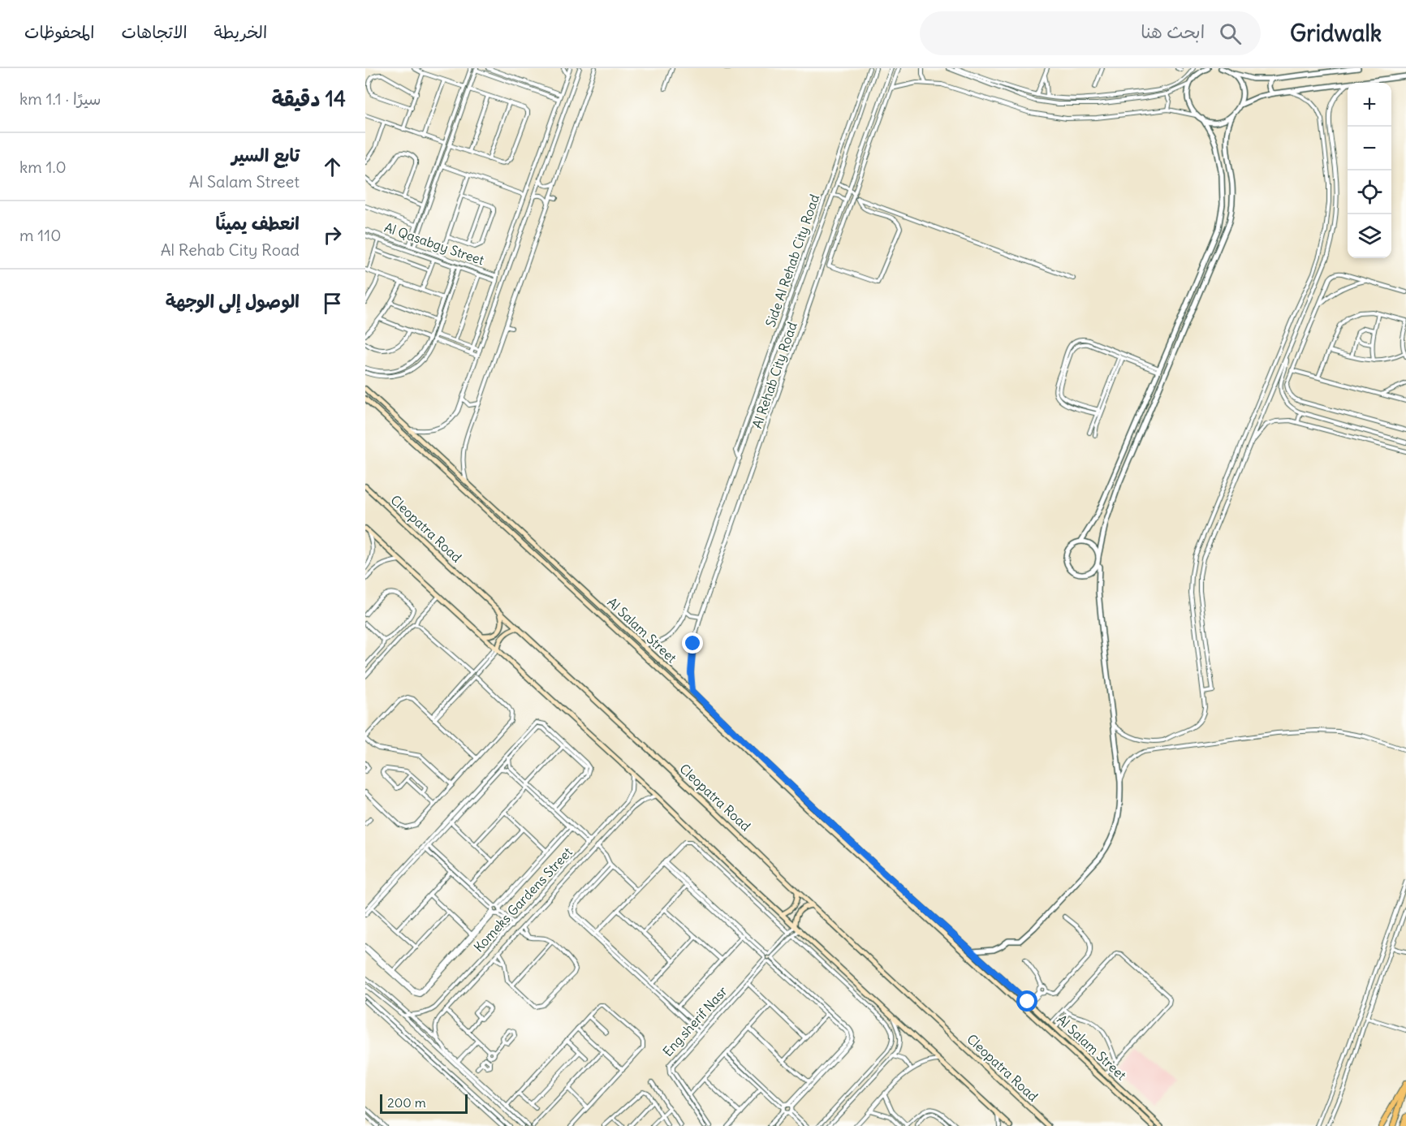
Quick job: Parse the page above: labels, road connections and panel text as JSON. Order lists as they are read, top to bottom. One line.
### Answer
{"streets":{"main road":["Cleopatra Road","Al Salam Street"],"street":["Al Qasabgy Street","Side Al Rehab City Road","Al Rehab City Road","Komeks Gardens Street","Eng.sherif Nasr"]},"crossings":[["Side Al Rehab City Road","Al Rehab City Road"],["Al Rehab City Road","Al Salam Street"]],"scale_bar":"200 m","page":{"header":"Gridwalk","search":"ابحث هنا","nav":["الخريطة","الاتجاهات","المحفوظات"],"heading":["14 دقيقة","سيرًا · 1.1 km"],"map_buttons":["+","−"],"list":[["تابع السير","Al Salam Street","1.0 km"],["انعطف يمينًا","Al Rehab City Road","110 m"],"الوصول إلى الوجهة"],"scale":"200 m"}}
